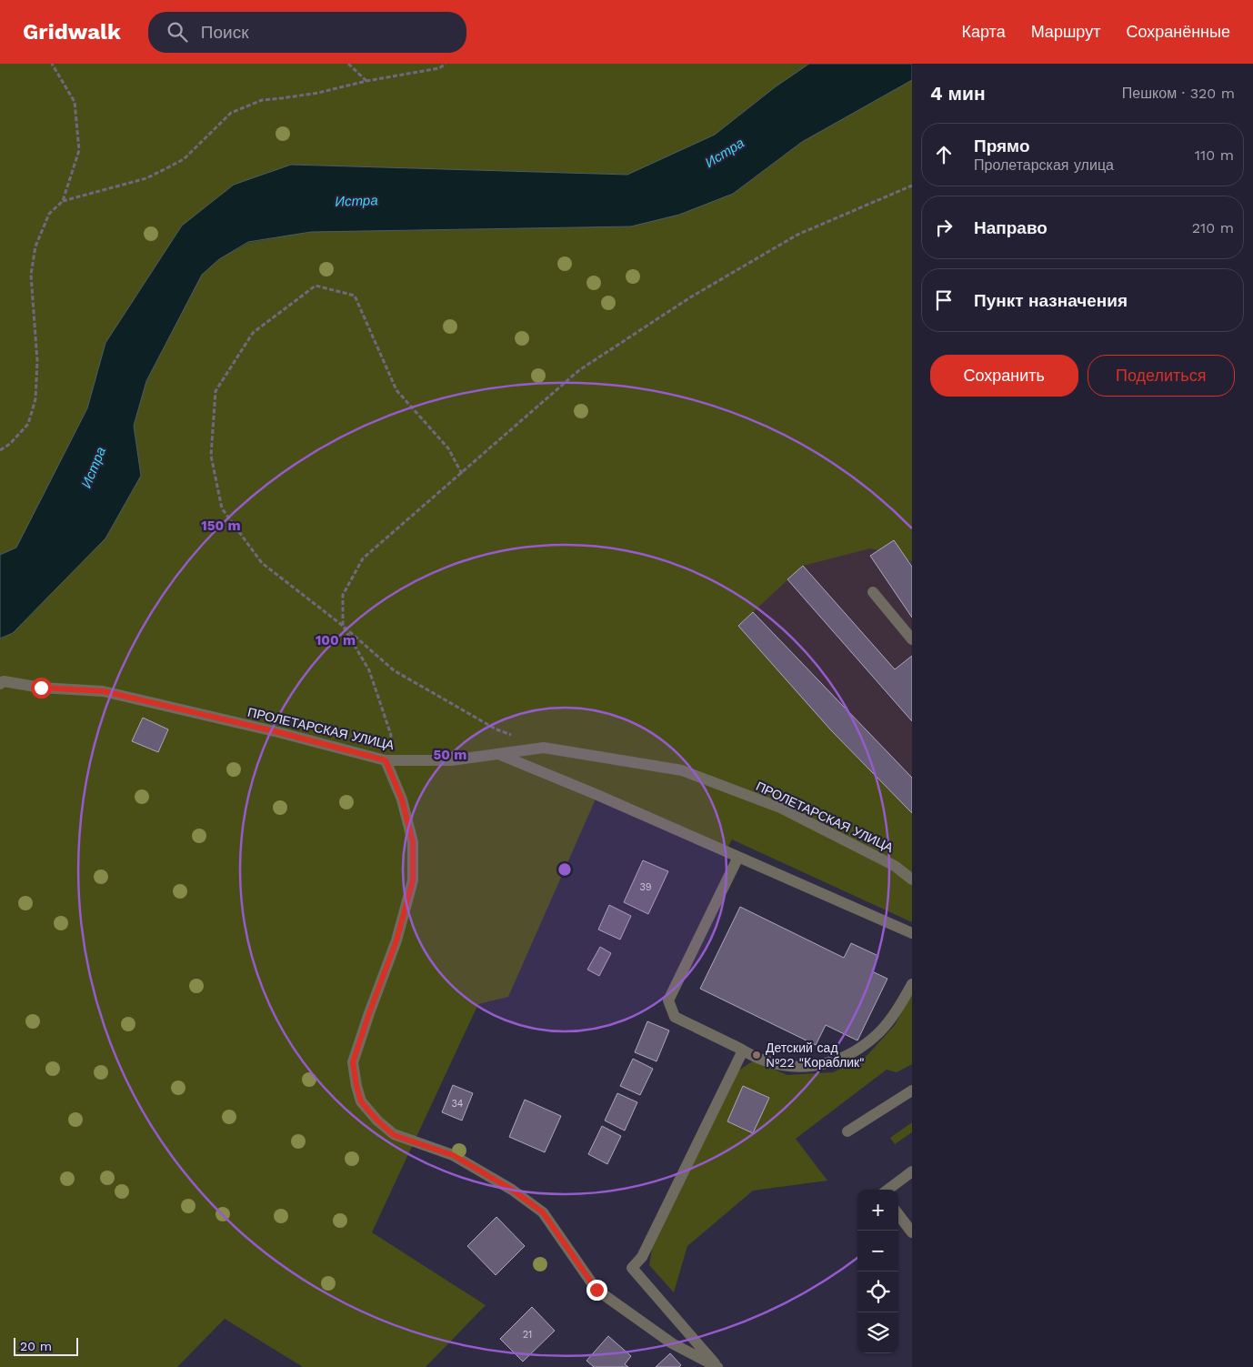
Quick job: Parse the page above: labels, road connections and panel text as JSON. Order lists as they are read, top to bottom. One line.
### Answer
{"streets":{"street":["ПРОЛЕТАРСКАЯ УЛИЦА"]},"water":["Истра"],"places":["Детский сад №22 \"Кораблик\""],"house_numbers":["39","34","21"],"scale_bar":"20 m","page":{"header":"Gridwalk","search":"Поиск","nav":["Карта","Маршрут","Сохранённые"],"heading":["4 мин","Пешком · 320 m"],"list":[["Прямо","Пролетарская улица","110 m"],["Направо","210 m"],"Пункт назначения"],"buttons":["Сохранить","Поделиться"],"map_buttons":["+","−"],"scale":"20 m"},"rings":["150 m","100 m","50 m"]}
